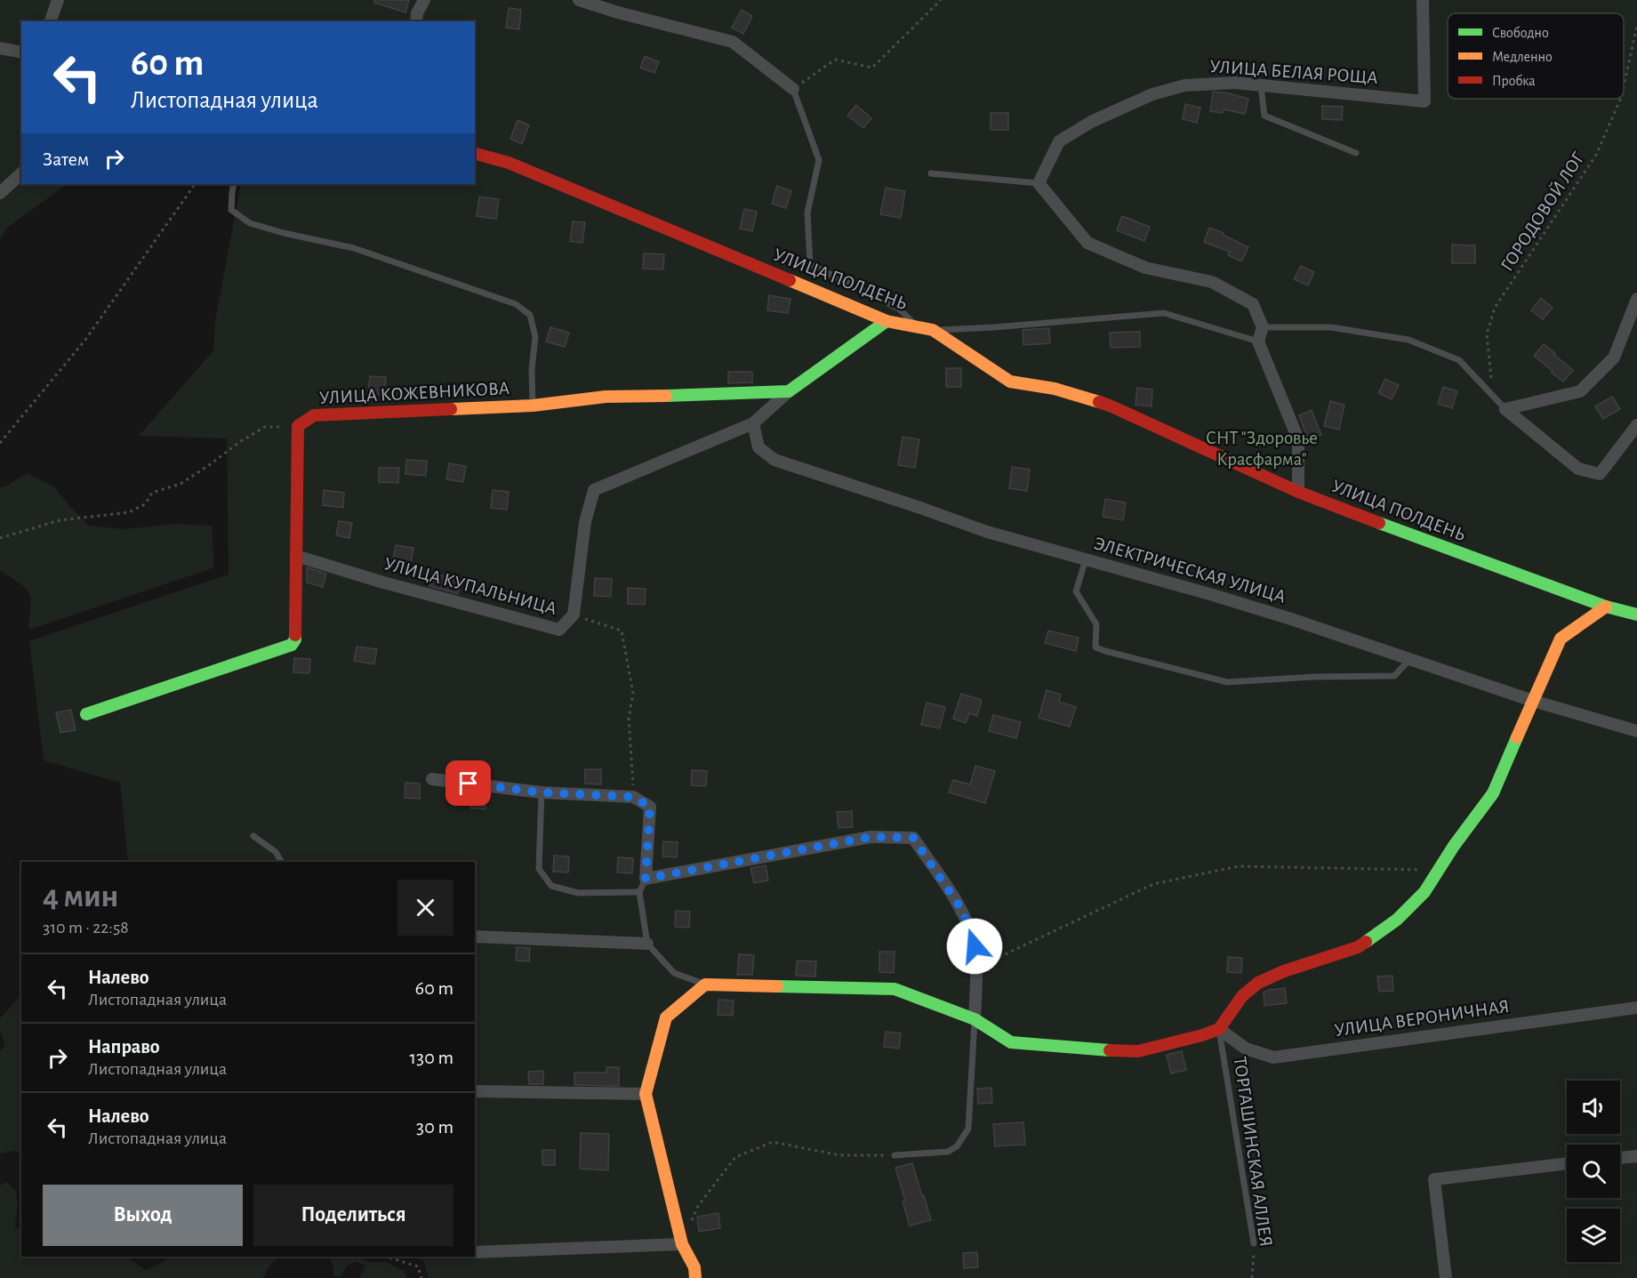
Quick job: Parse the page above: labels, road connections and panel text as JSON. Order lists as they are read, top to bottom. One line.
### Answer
{"streets":{"street":["УЛИЦА БЕЛАЯ РОЩА","УЛИЦА ПОЛДЕНЬ","УЛИЦА КОЖЕВНИКОВА","ЭЛЕКТРИЧЕСКАЯ УЛИЦА","УЛИЦА КУПАЛЬНИЦА","УЛИЦА ВЕРОНИЧНАЯ"],"lane":["ТОРГАШИНСКАЯ АЛЛЕЯ"],"path":["ГОРОДОВОЙ ЛОГ"]},"crossings":[["УЛИЦА КОЖЕВНИКОВА","УЛИЦА КУПАЛЬНИЦА"],["ЭЛЕКТРИЧЕСКАЯ УЛИЦА","УЛИЦА КУПАЛЬНИЦА"],["УЛИЦА ВЕРОНИЧНАЯ","ТОРГАШИНСКАЯ АЛЛЕЯ"]],"parks":["СНТ \"Здоровье Красфарма\""],"legend":["Свободно","Медленно","Пробка"],"page":{"turn":["60 m","Листопадная улица"],"then":"Затем","heading":["4 мин","310 m · 22:58"],"list":[{"name":"Налево","note":"Листопадная улица","value":"60 m"},{"name":"Направо","note":"Листопадная улица","value":"130 m"},{"name":"Налево","note":"Листопадная улица","value":"30 m"}],"buttons":["Выход","Поделиться"]}}
